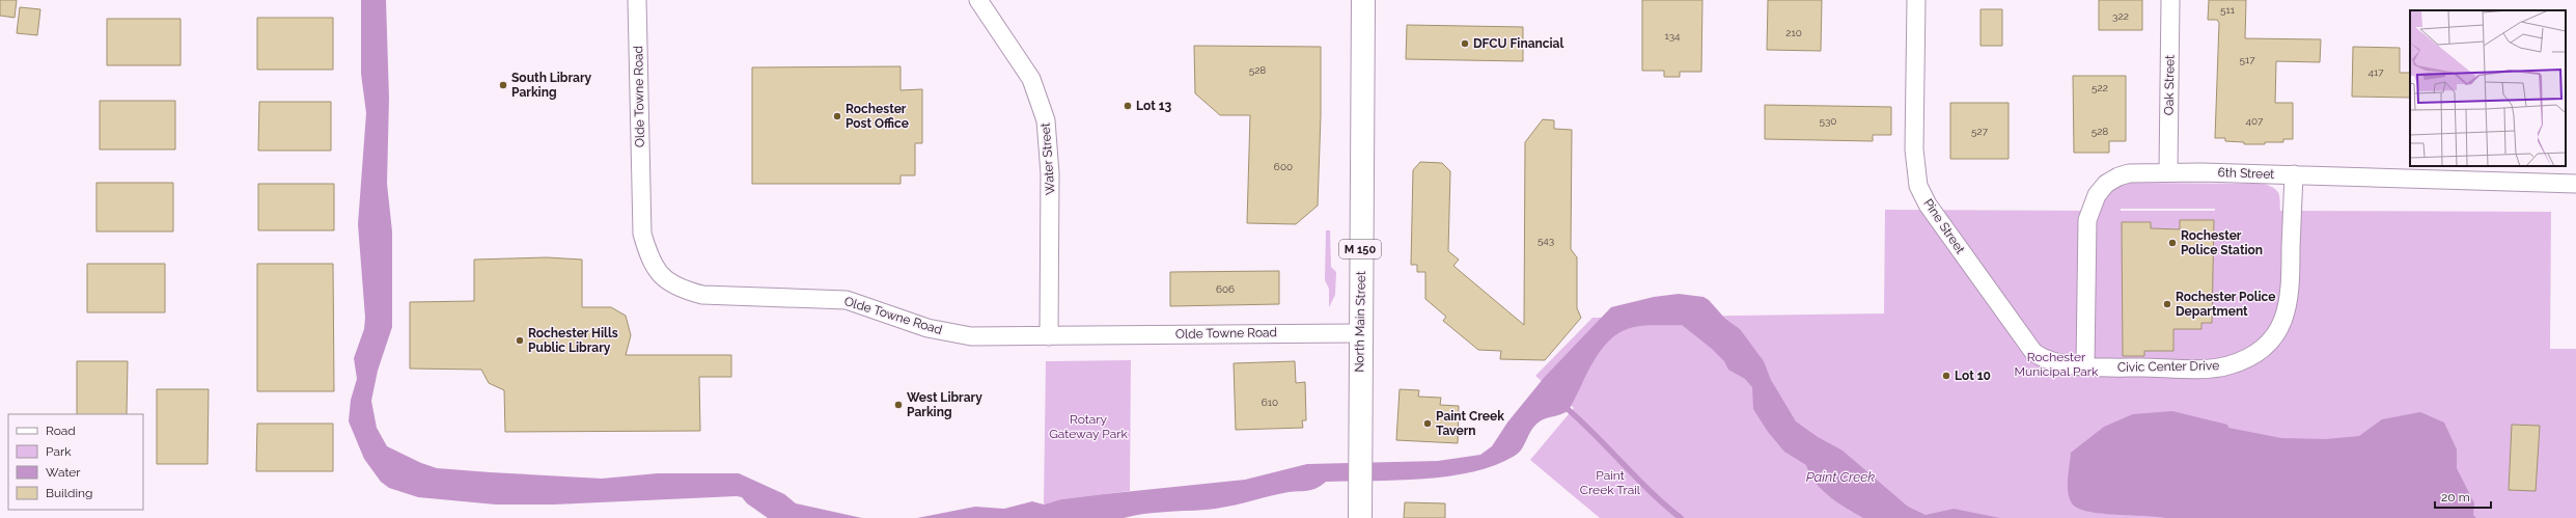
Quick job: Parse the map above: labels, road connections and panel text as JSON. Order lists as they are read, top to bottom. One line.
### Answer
{"streets":{"main road":["M 150","North Main Street"],"street":["Oak Street","Olde Towne Road","Water Street","6th Street","Pine Street","Civic Center Drive"]},"crossings":[["Oak Street","6th Street"],["Olde Towne Road","Water Street"],["Olde Towne Road","North Main Street"],["6th Street","Pine Street"],["6th Street","Civic Center Drive"],["Pine Street","Civic Center Drive"]],"water":["Paint Creek"],"parks":["Rochester Municipal Park","Rotary Gateway Park","Paint Creek Trail"],"places":["DFCU Financial","South Library Parking","Lot 13","Rochester Post Office","Rochester Police Station","Rochester Police Department","Rochester Hills Public Library","Lot 10","West Library Parking","Paint Creek Tavern"],"house_numbers":["511","322","210","134","517","528","417","522","530","407","527","528","600","543","606","610"],"legend":["Road","Park","Water","Building"],"scale_bar":"20 m"}
